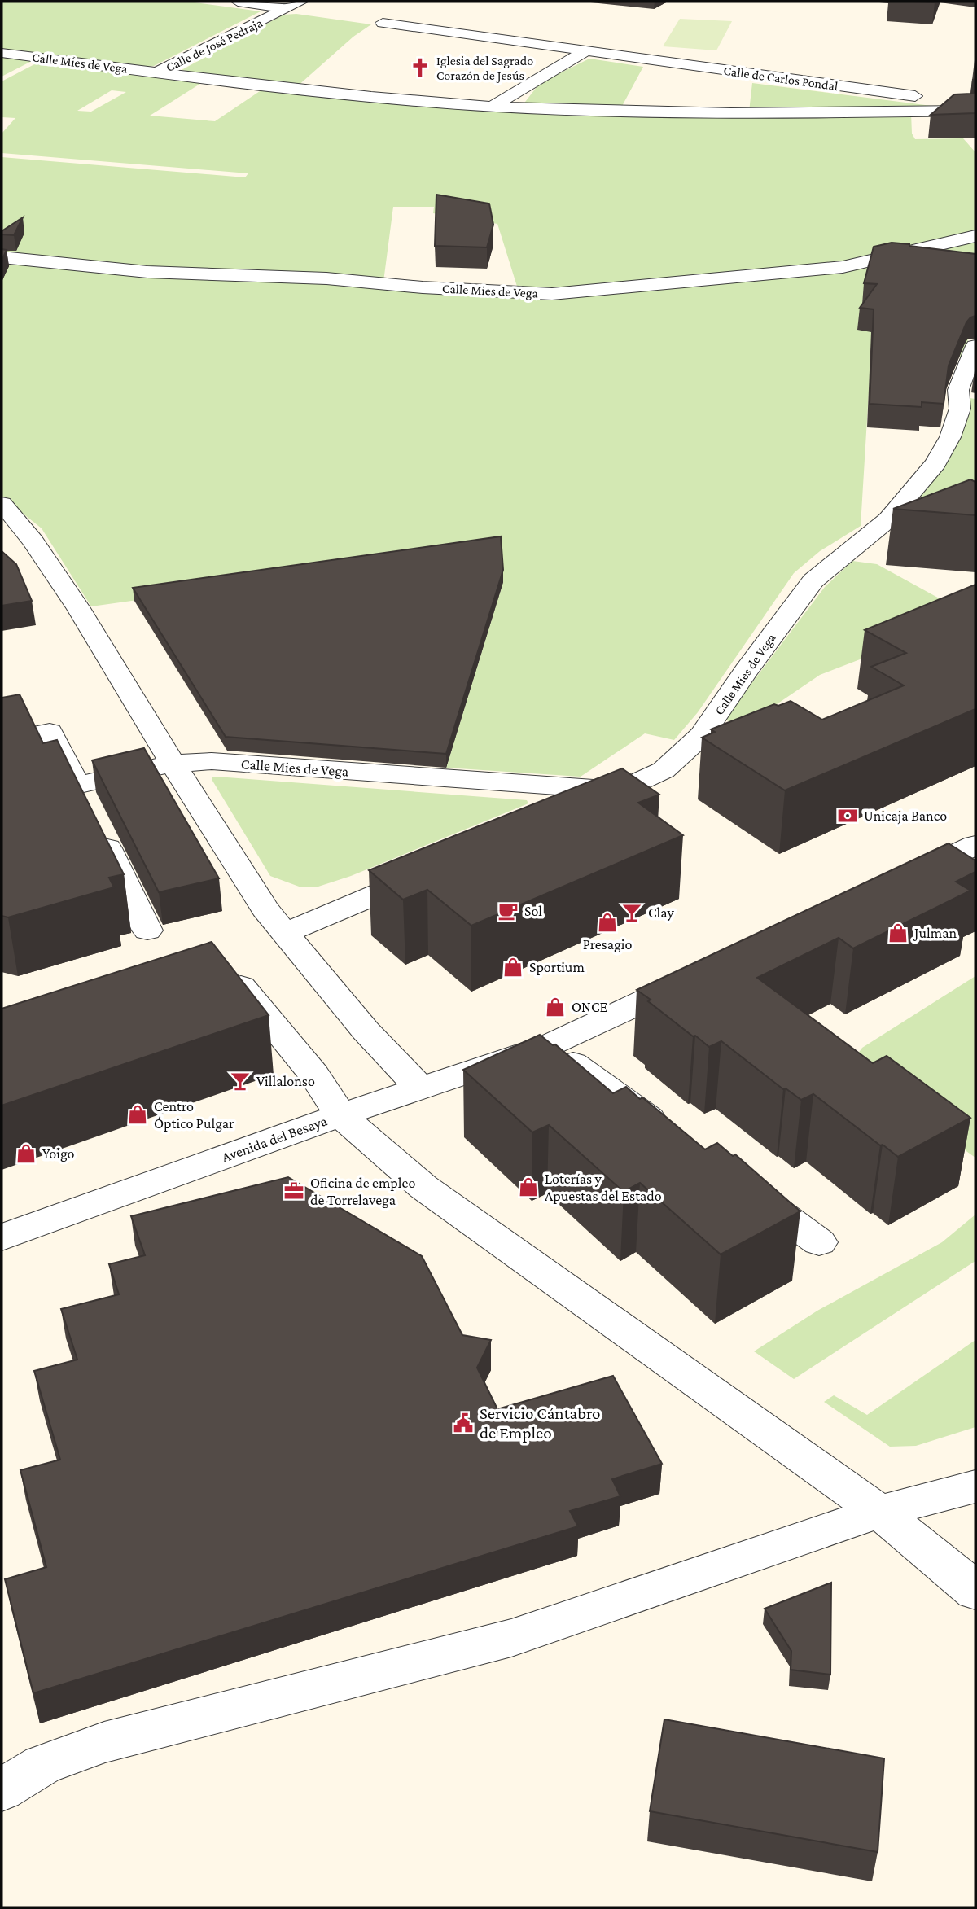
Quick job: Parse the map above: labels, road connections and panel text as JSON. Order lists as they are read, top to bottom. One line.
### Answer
{"streets":{"street":["Calle de José Pedraja","Calle Mies de Vega","Calle de Carlos Pondal","Avenida del Besaya"]},"crossings":[["Calle de José Pedraja","Calle Mies de Vega"],["Calle Mies de Vega","Calle de Carlos Pondal"]],"places":{"church":["Iglesia del Sagrado Corazón de Jesús"],"bank":["Unicaja Banco"],"cafe":["Sol"],"bar":["Clay","Villalonso"],"shop":["Presagio","Julman","Sportium","ONCE","Centro Óptico Pulgar","Yoigo","Loterías y Apuestas del Estado"],"office":["Oficina de empleo de Torrelavega"],"public building":["Servicio Cántabro de Empleo"]}}
